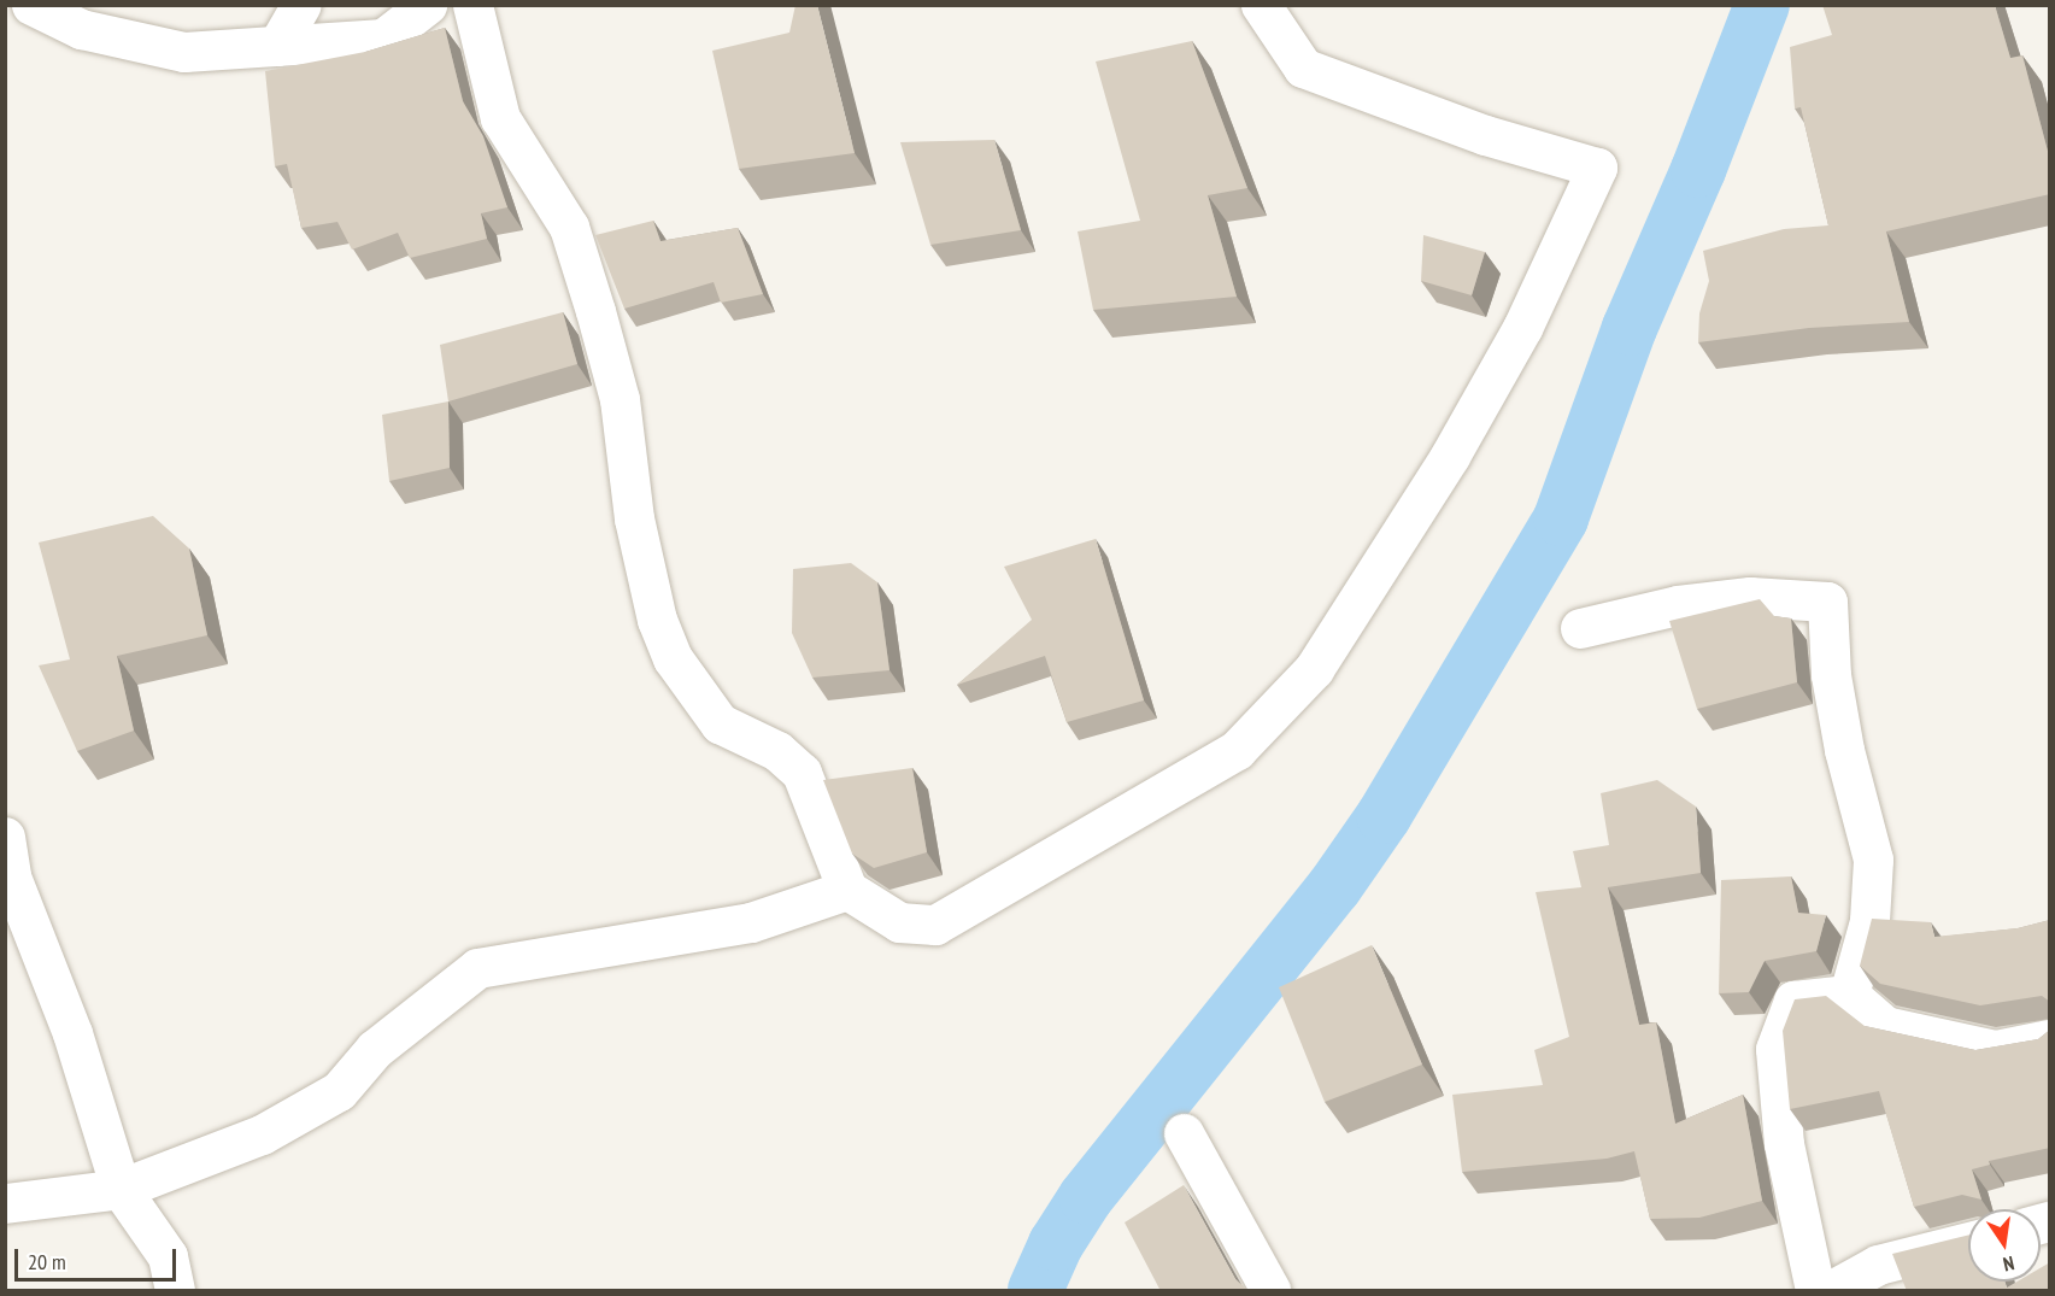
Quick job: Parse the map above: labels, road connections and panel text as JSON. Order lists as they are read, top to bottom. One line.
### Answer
{"scale_bar":"20 m","north":"bottom"}
